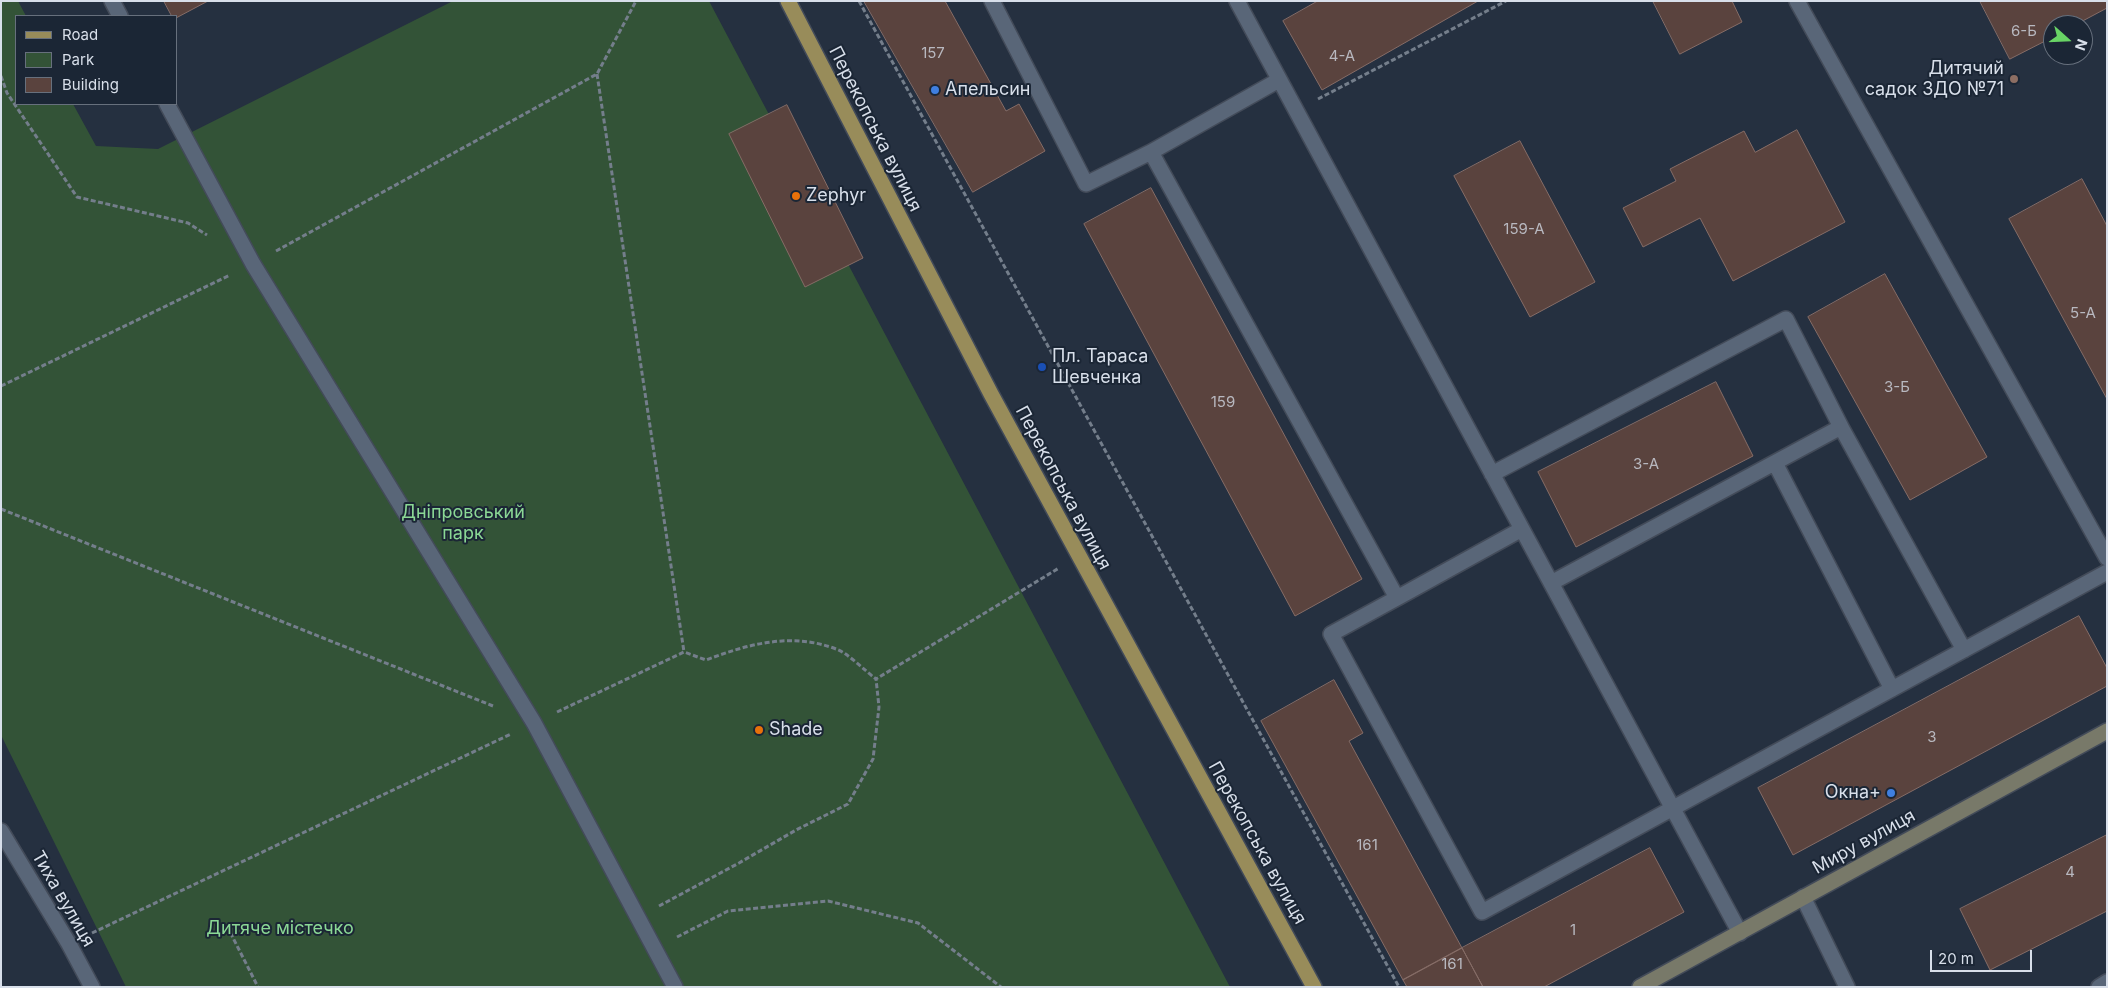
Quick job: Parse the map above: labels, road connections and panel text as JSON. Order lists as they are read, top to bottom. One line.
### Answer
{"streets":{"main road":["Перекопська вулиця"],"street":["Миру вулиця","Тиха вулиця"]},"parks":["Дніпровський парк","Дитяче містечко"],"places":["Дитячий садок ЗДО №71","Апельсин","Zephyr","Пл. Тараса Шевченка","Shade","Окна+"],"house_numbers":["6-Б","157","4-А","159-А","5-А","3-Б","159","3-А","3","161","4","1","161"],"legend":["Road","Park","Building"],"scale_bar":"20 m","north":"right"}
